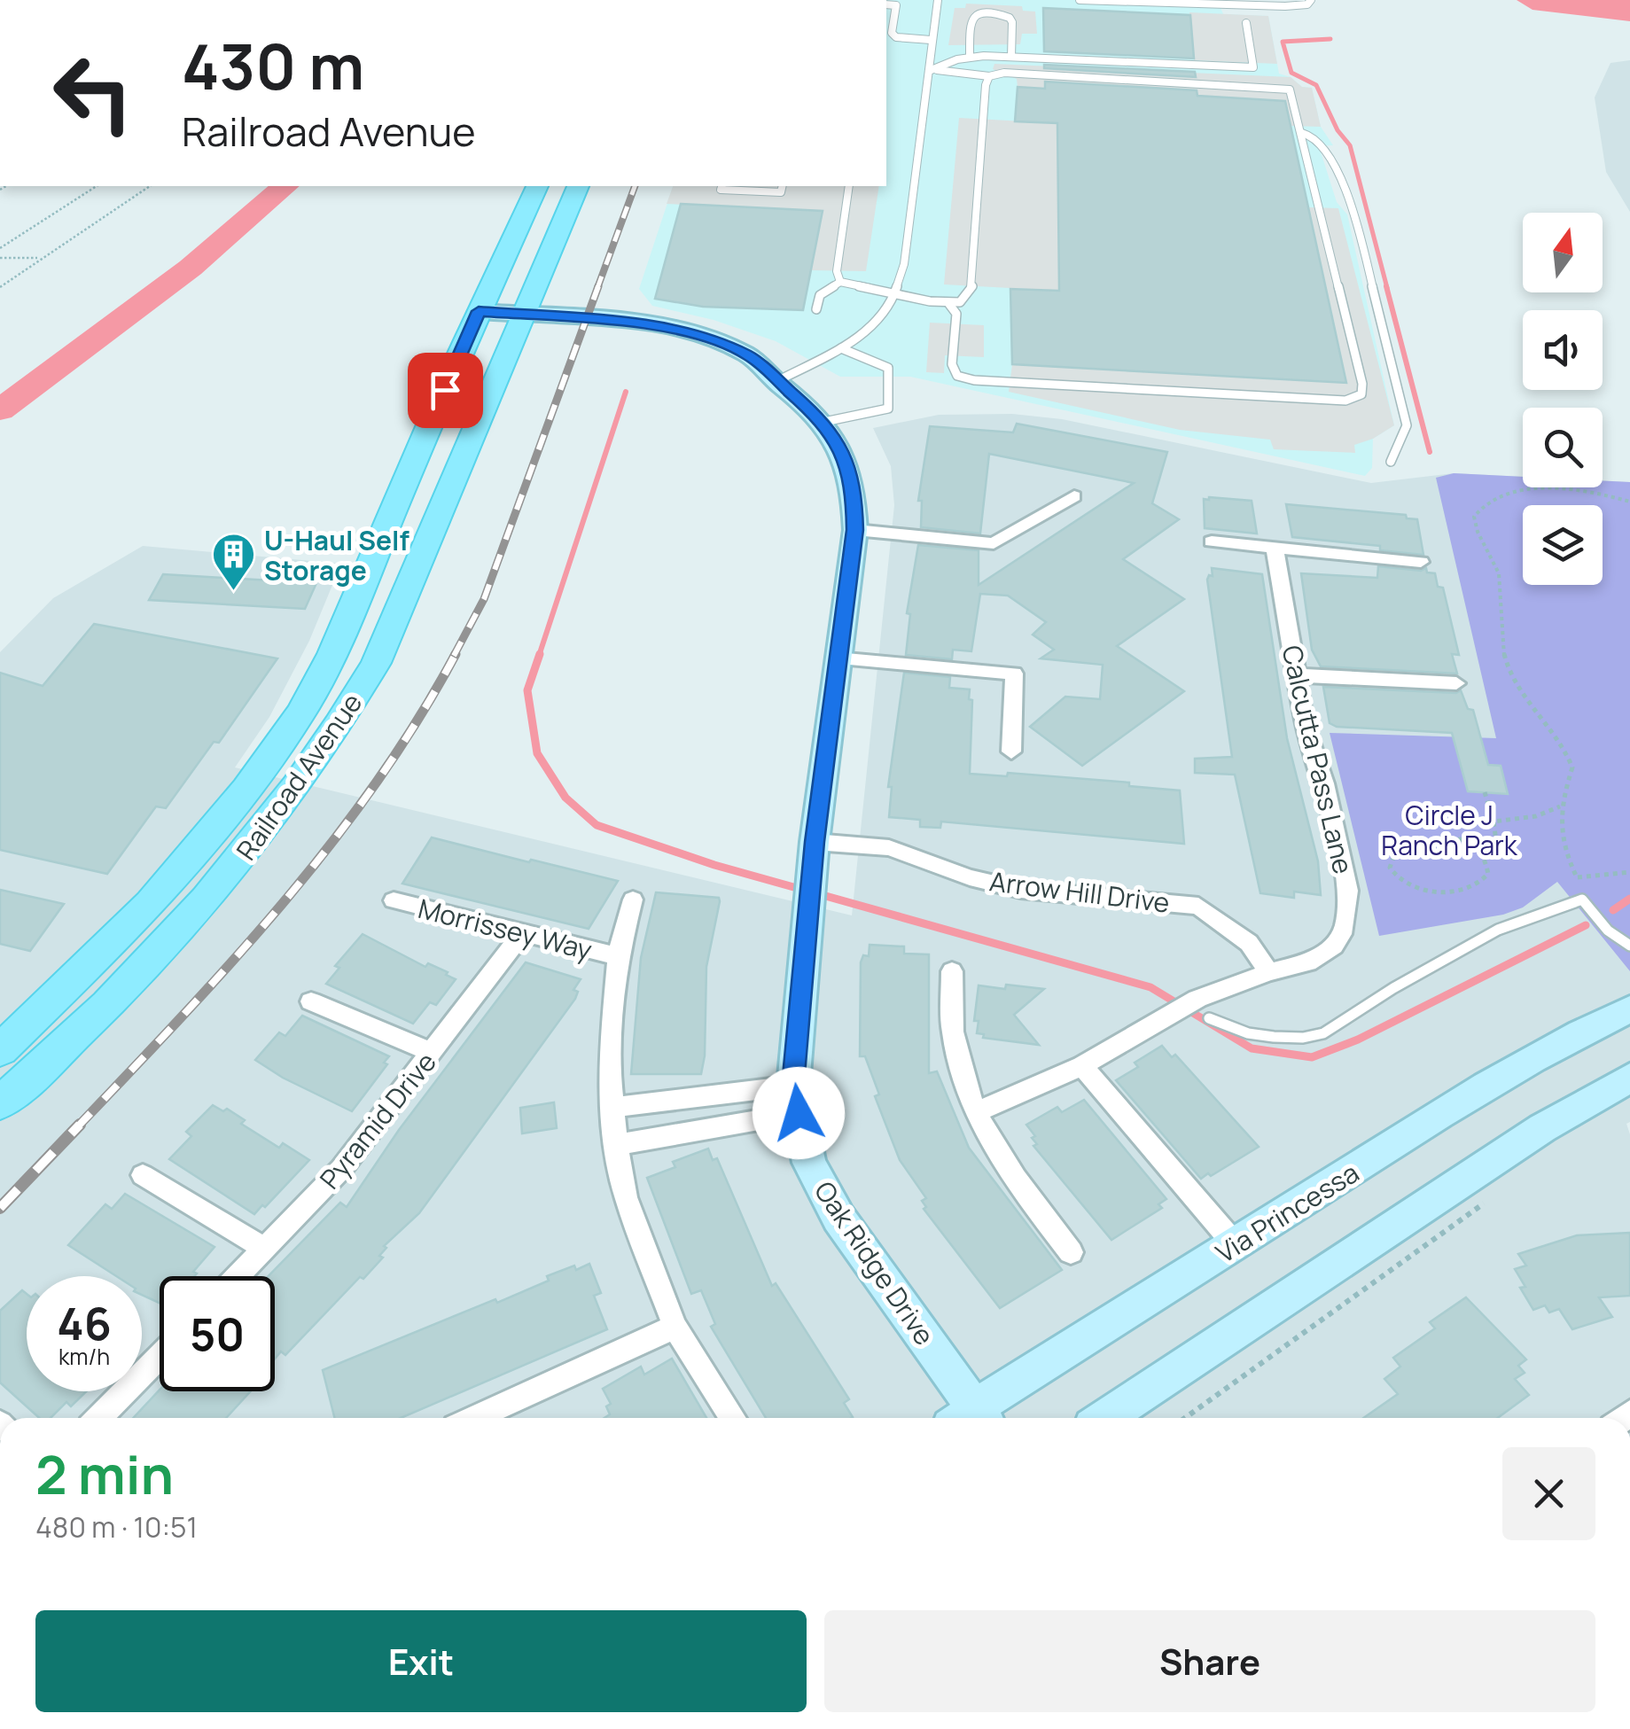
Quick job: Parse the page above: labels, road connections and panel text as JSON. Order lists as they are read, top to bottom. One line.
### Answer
{"streets":{"main road":["Railroad Avenue","Via Princessa","Oak Ridge Drive"],"street":["Calcutta Pass Lane","Arrow Hill Drive","Morrissey Way","Pyramid Drive"]},"crossings":[["Calcutta Pass Lane","Arrow Hill Drive"],["Railroad Avenue","Oak Ridge Drive"],["Arrow Hill Drive","Oak Ridge Drive"],["Morrissey Way","Pyramid Drive"]],"parks":["Circle J Ranch Park"],"places":{"building":["U-Haul Self Storage"]},"north":"top","page":{"turn":["430 m","Railroad Avenue"],"speed":"46 km/h","limit":"50","heading":["2 min","480 m · 10:51"],"buttons":["Exit","Share"]}}
